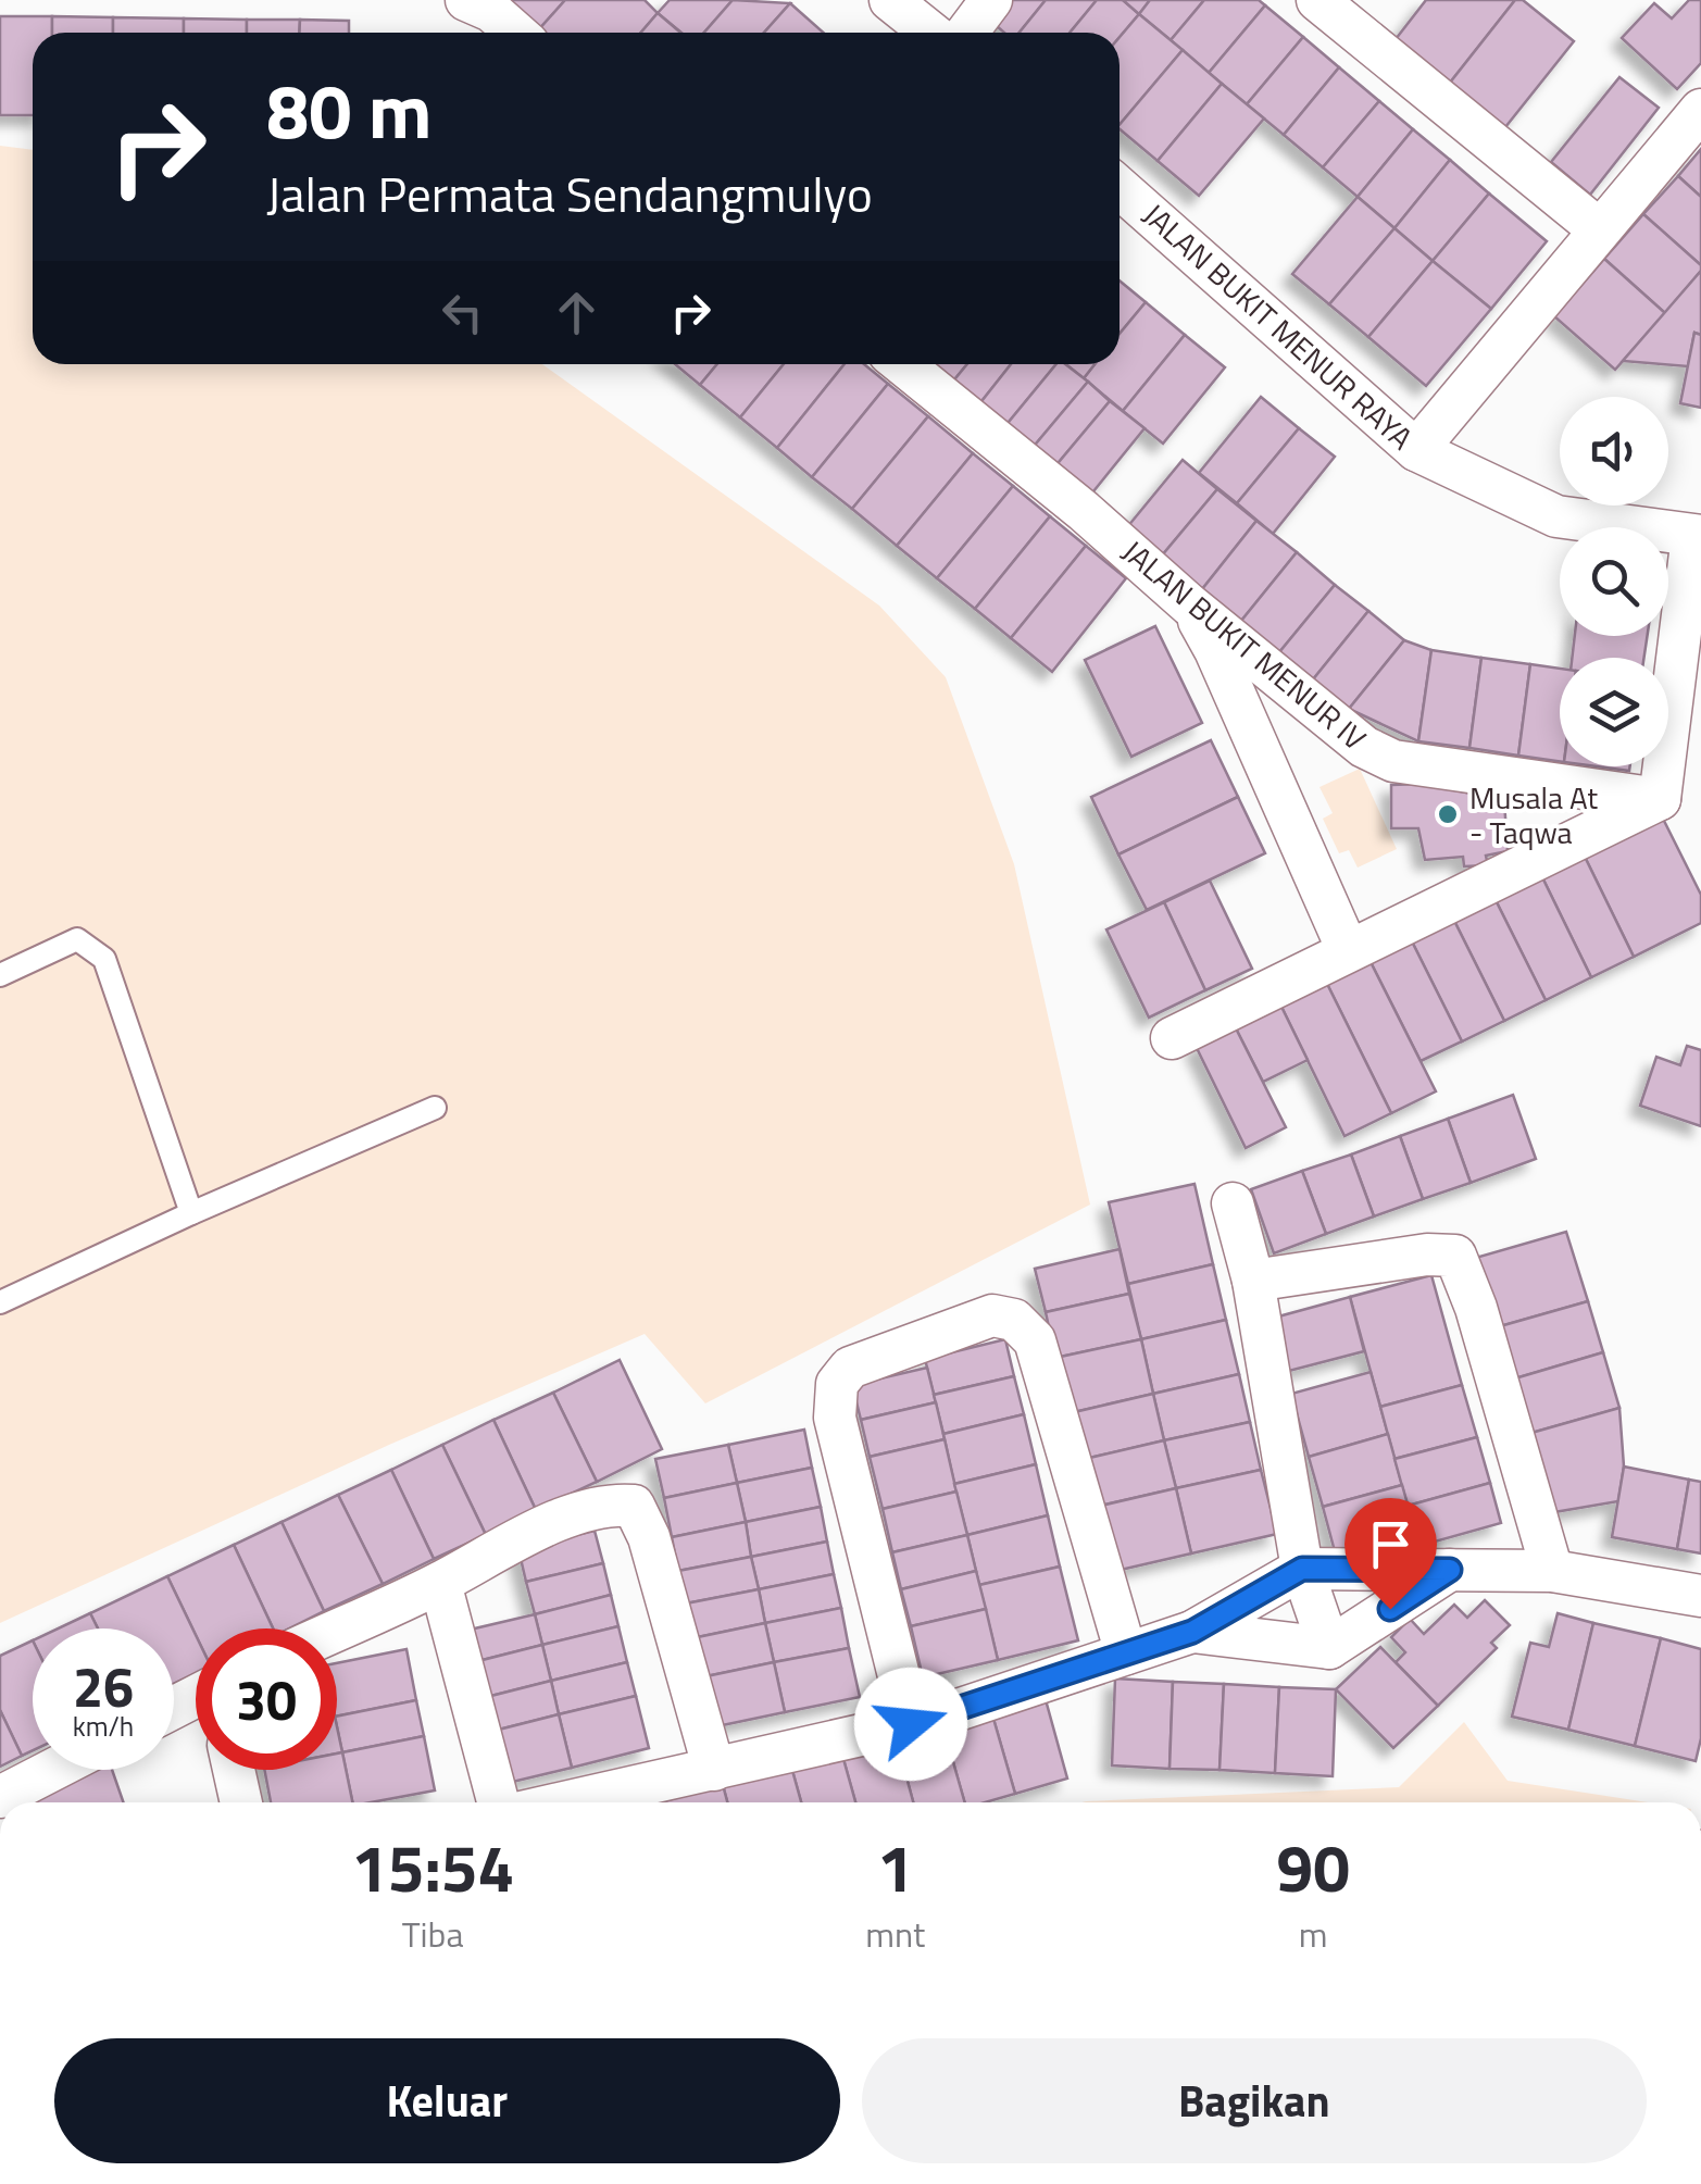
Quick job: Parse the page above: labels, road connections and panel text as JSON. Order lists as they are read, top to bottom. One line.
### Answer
{"streets":{"street":["JALAN BUKIT MENUR RAYA","JALAN BUKIT MENUR IV"]},"places":["Musala At - Taqwa"],"page":{"turn":["80 m","Jalan Permata Sendangmulyo"],"speed":"26 km/h","limit":"30","eta":["15:54","Tiba","1","mnt","90","m"],"buttons":["Keluar","Bagikan"]}}
